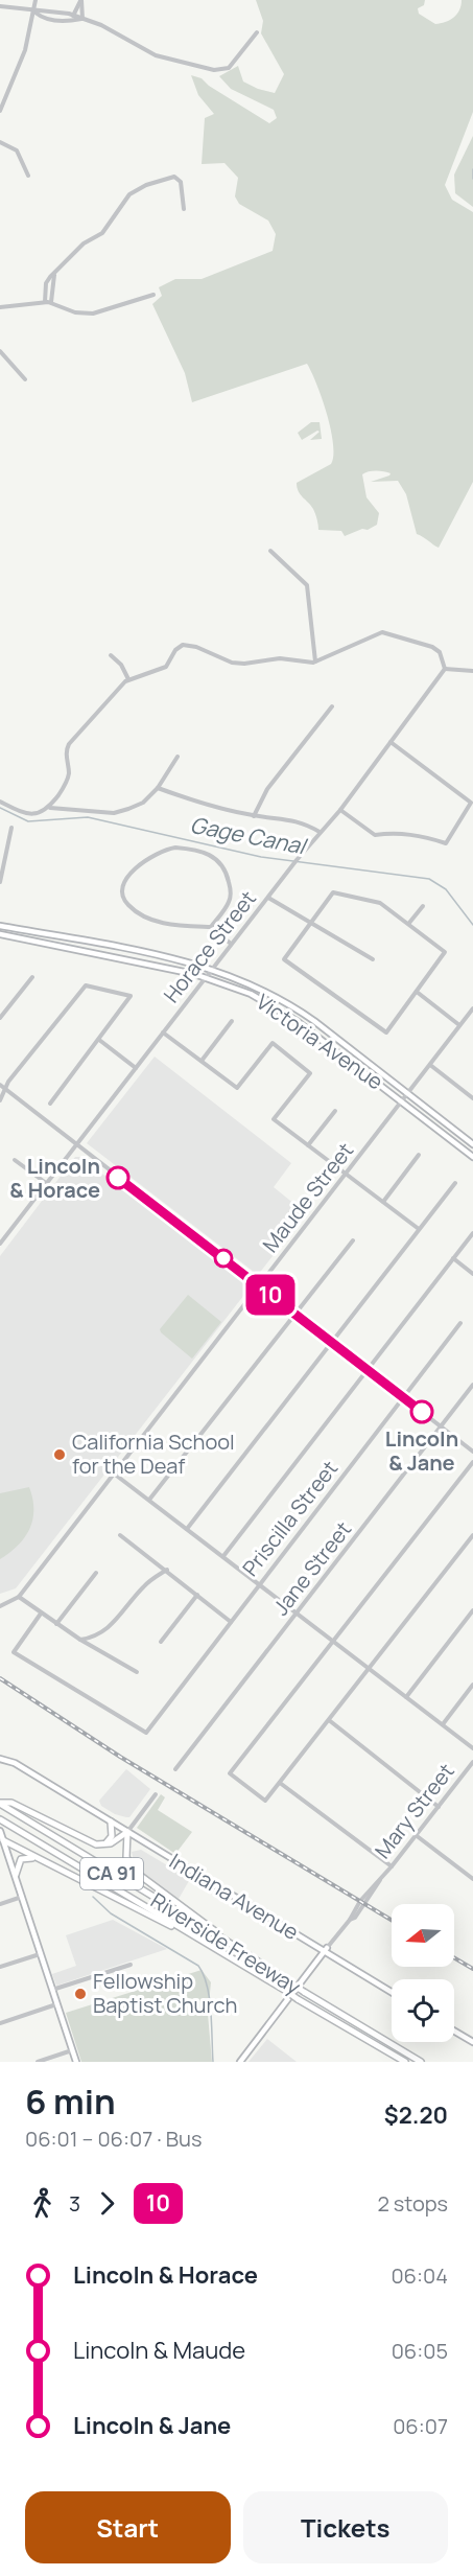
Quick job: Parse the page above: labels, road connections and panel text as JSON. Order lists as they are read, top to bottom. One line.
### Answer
{"streets":{"highway":["CA 91","Riverside Freeway"],"main road":["Victoria Avenue","Indiana Avenue"],"street":["Horace Street","Maude Street","Priscilla Street","Jane Street","Mary Street"]},"crossings":[["Horace Street","Victoria Avenue"],["Victoria Avenue","Maude Street"],["Mary Street","Indiana Avenue"]],"water":["Gage Canal"],"places":["Lincoln & Horace","Lincoln & Jane","California School for the Deaf","Fellowship Baptist Church"],"lines":["bus line 10"],"north":"left","page":{"on_map":"10","heading":["6 min","06:01 – 06:07 · Bus","$2.20"],"legs":["3","10","2 stops"],"list":[{"name":"Lincoln & Horace","value":"06:04"},{"name":"Lincoln & Maude","value":"06:05"},{"name":"Lincoln & Jane","value":"06:07"}],"buttons":["Start","Tickets"]}}
